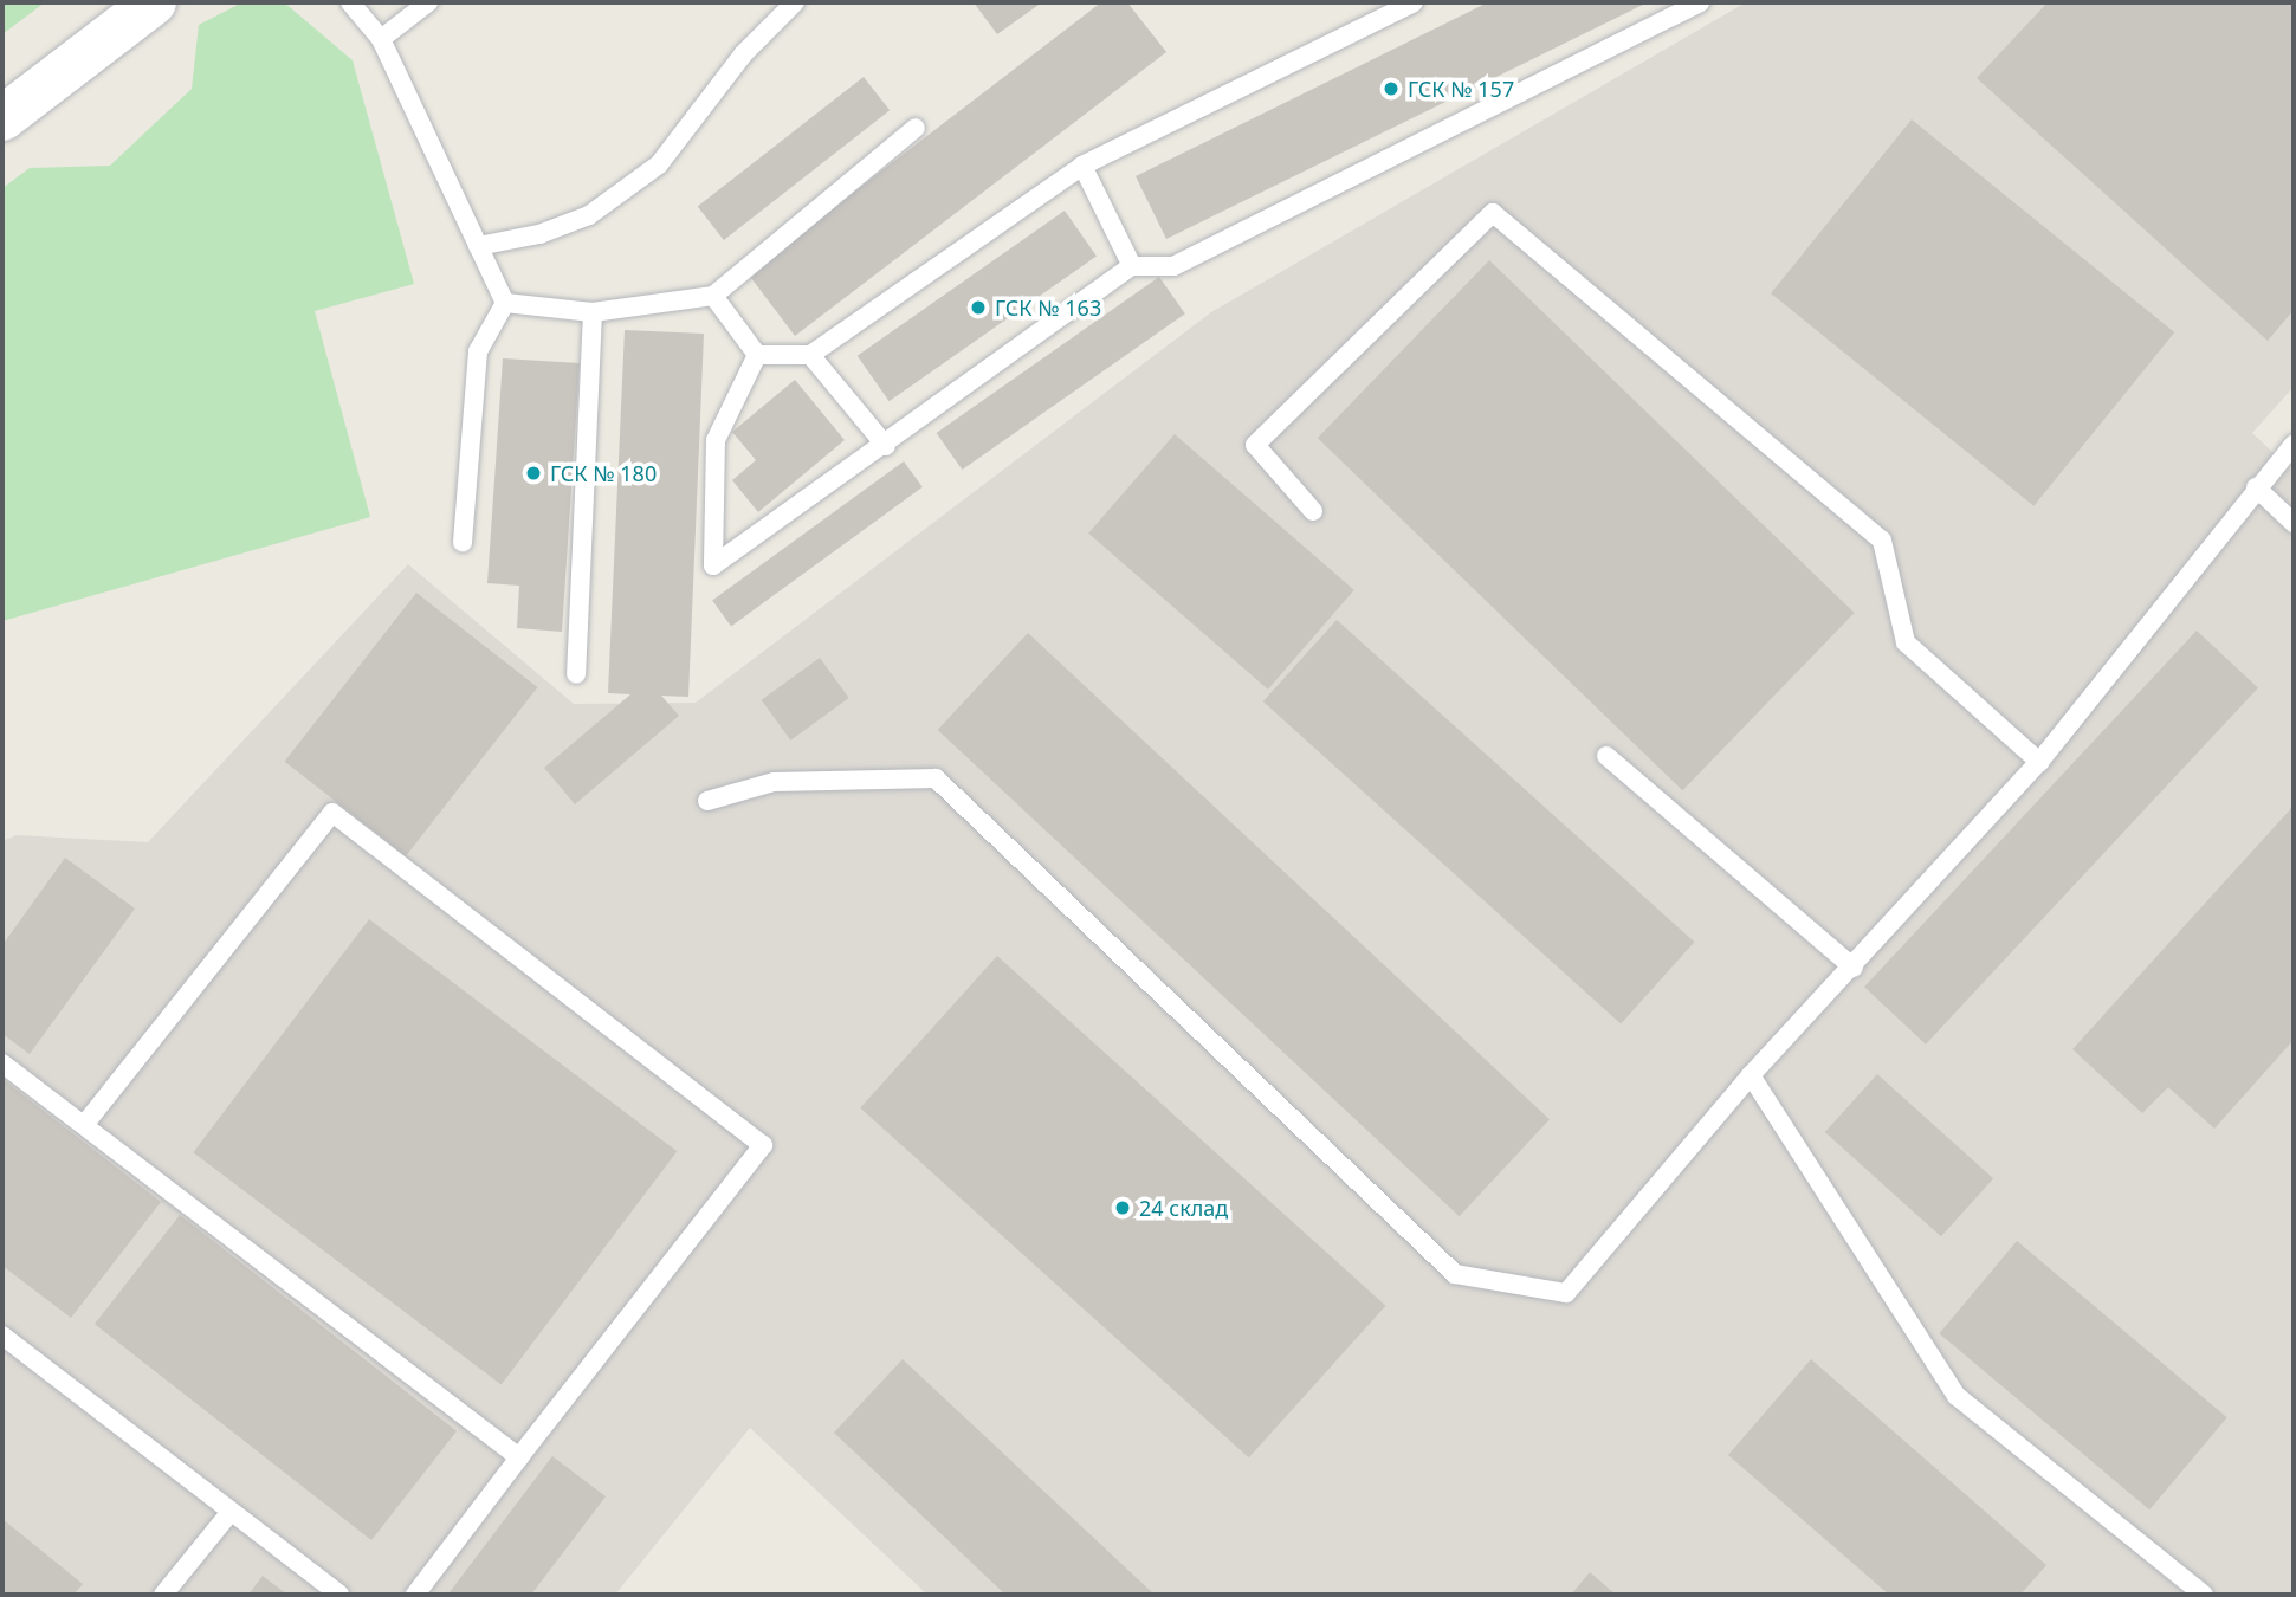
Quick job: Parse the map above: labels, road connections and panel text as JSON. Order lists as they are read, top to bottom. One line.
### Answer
{"places":["ГСК № 157","ГСК № 163","ГСК № 180","24 склад"]}
